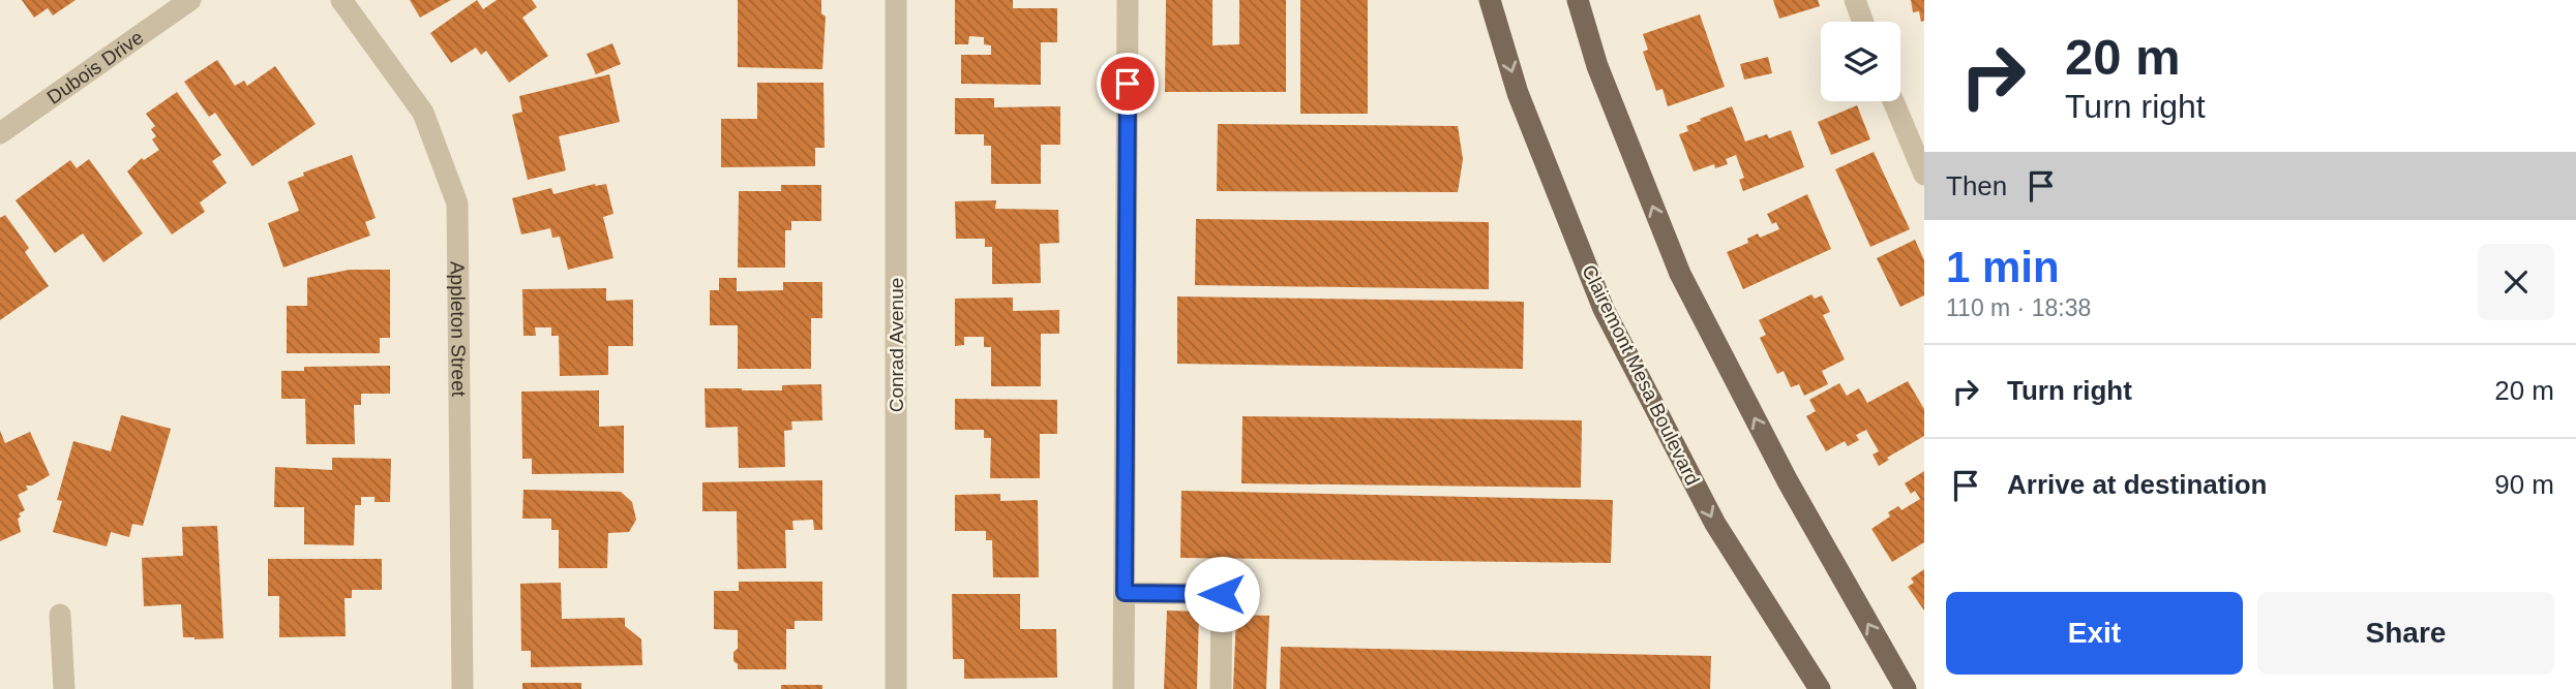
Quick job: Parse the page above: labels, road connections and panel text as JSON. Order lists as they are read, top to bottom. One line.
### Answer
{"streets":{"main road":["Clairemont Mesa Boulevard"],"street":["Dubois Drive","Appleton Street","Conrad Avenue"]},"page":{"turn":["20 m","Turn right"],"then":"Then","heading":["1 min","110 m · 18:38"],"list":[{"name":"Turn right","value":"20 m"},{"name":"Arrive at destination","value":"90 m"}],"buttons":["Exit","Share"]}}
